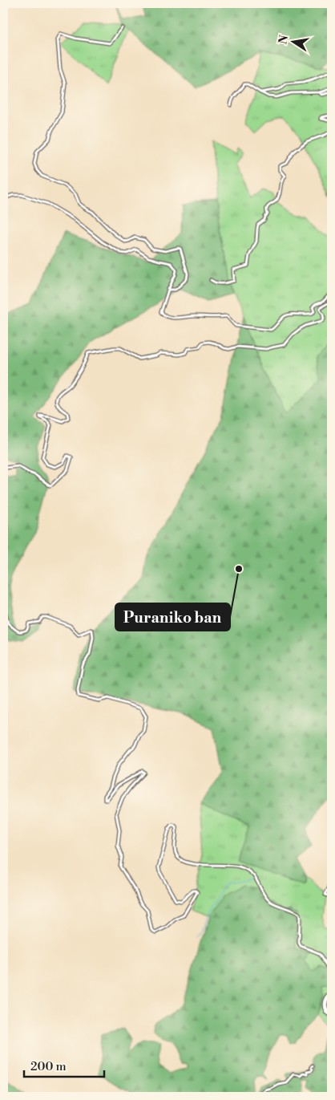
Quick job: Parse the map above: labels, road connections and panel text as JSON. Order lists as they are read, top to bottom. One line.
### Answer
{"places":["Puraniko ban"],"scale_bar":"200 m","north":"left"}
